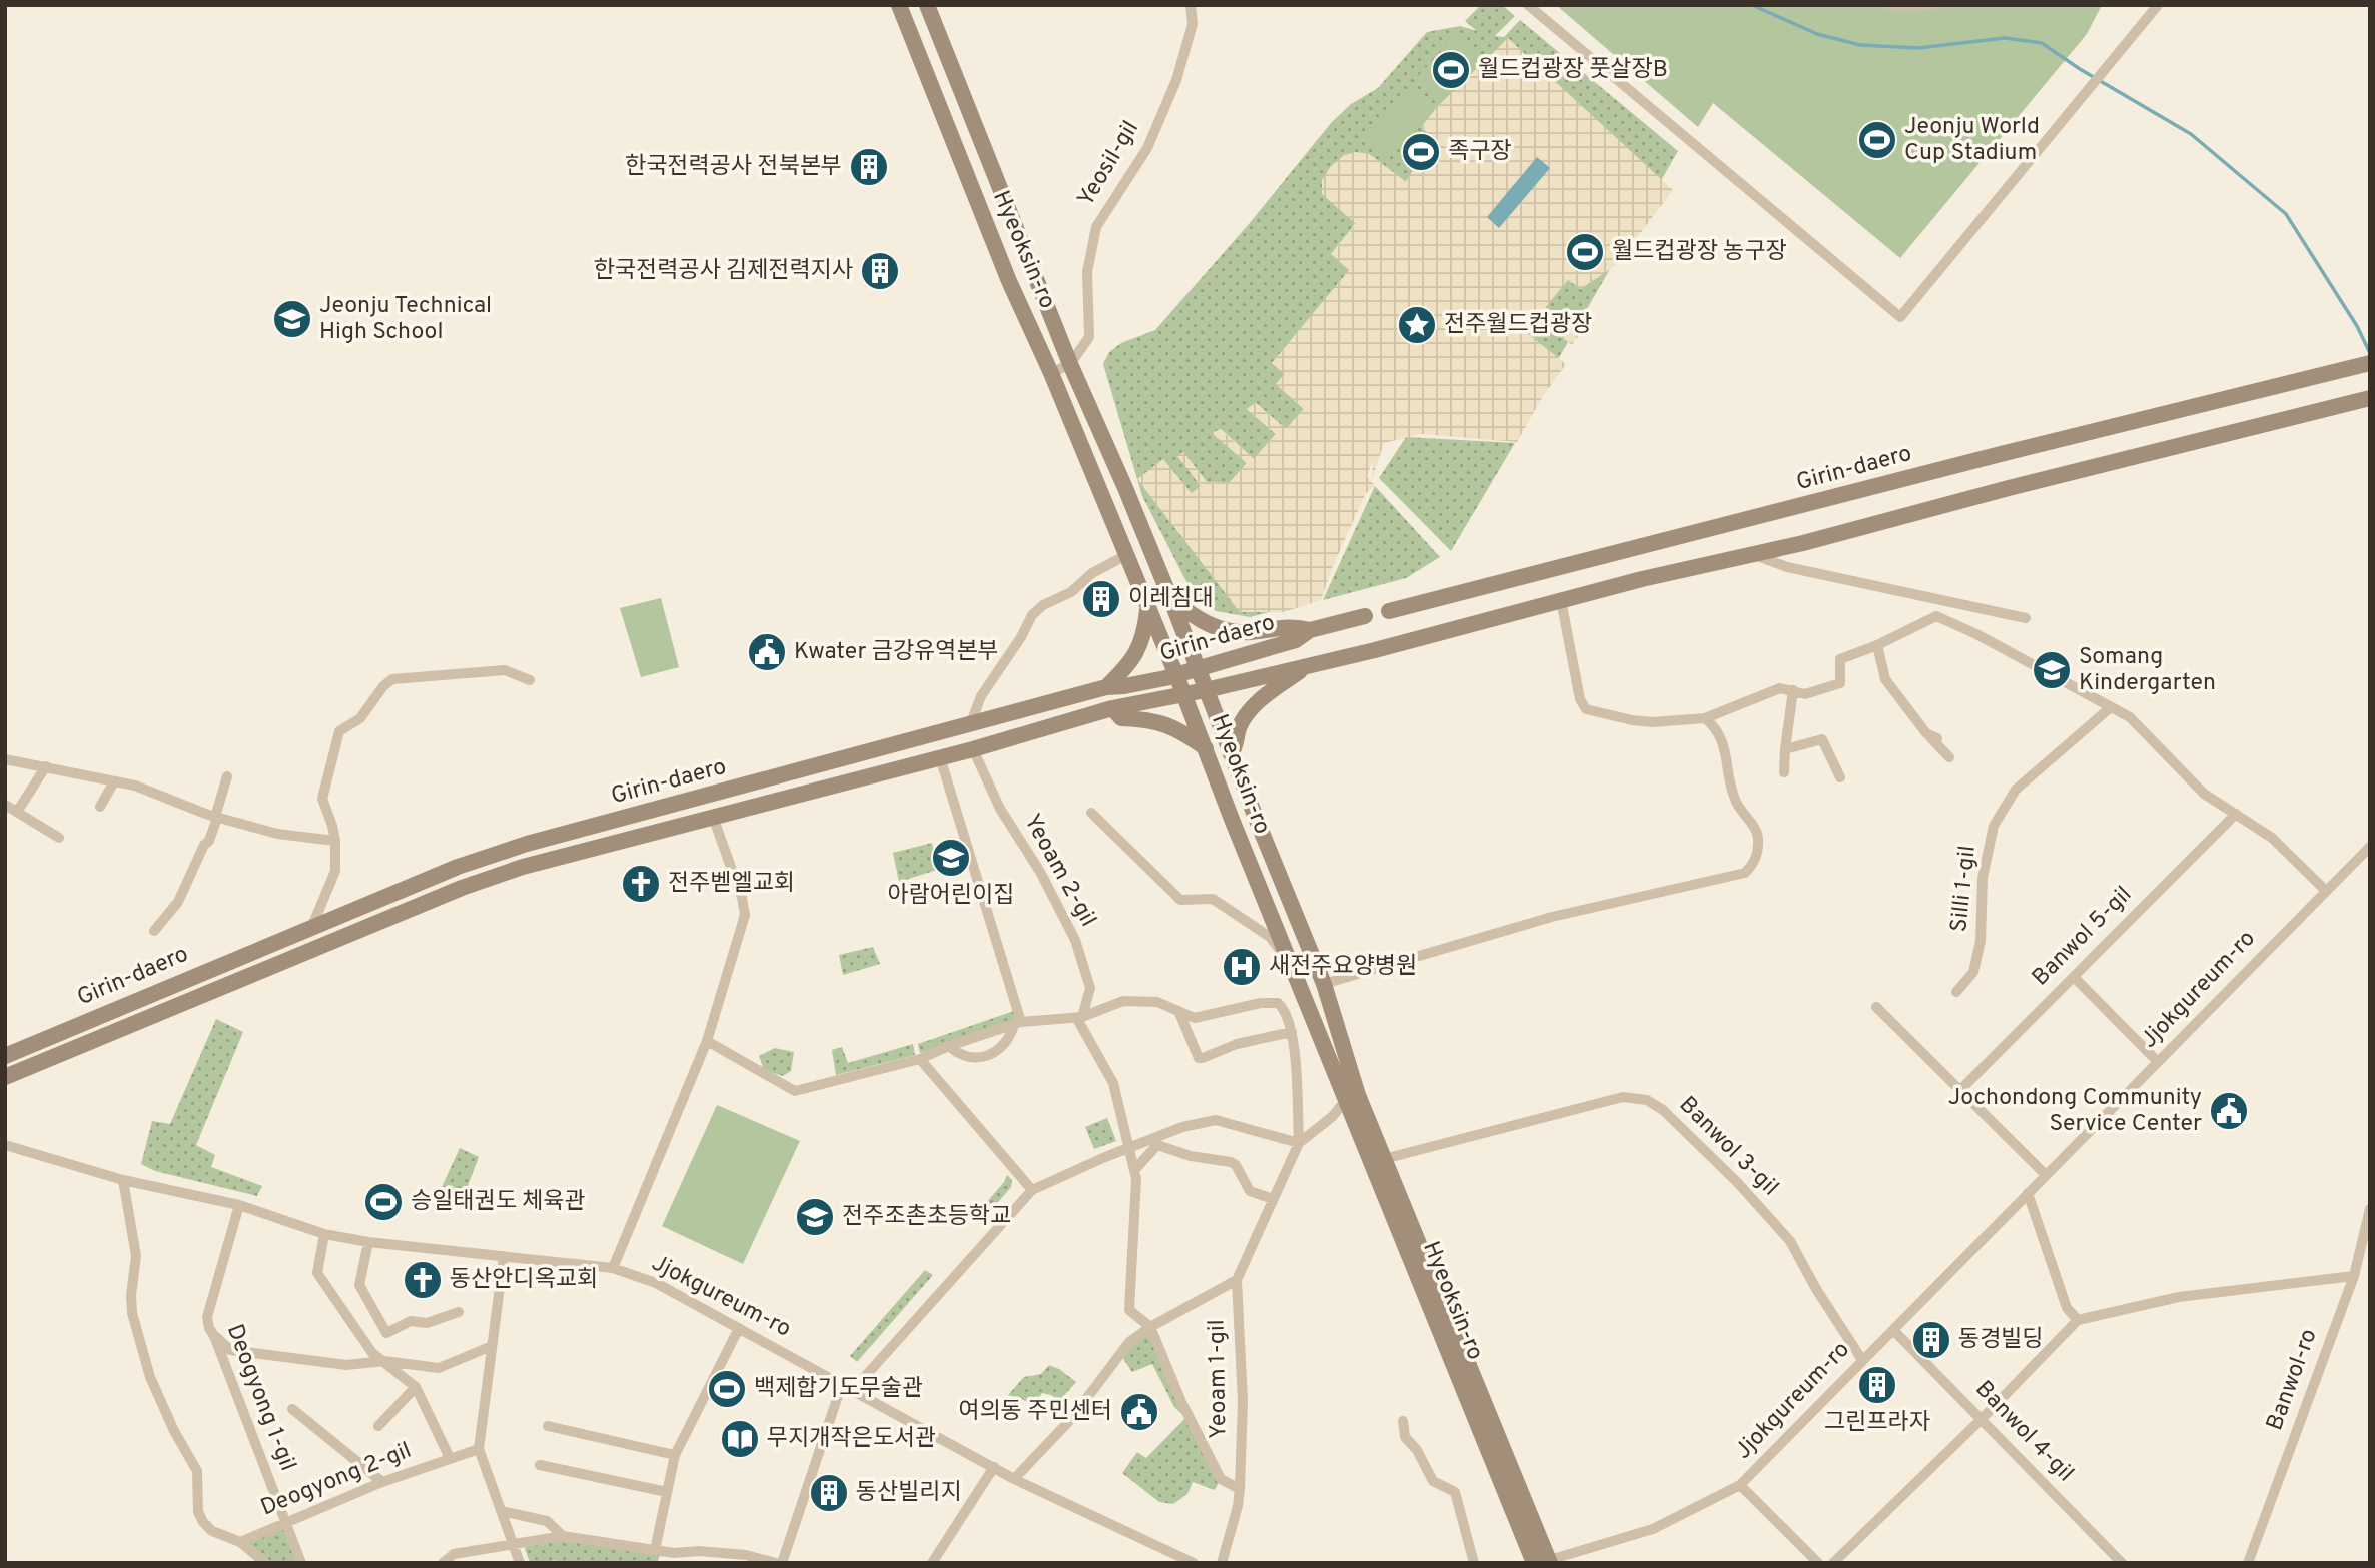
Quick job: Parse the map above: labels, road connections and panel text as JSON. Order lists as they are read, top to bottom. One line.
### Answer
{"streets":{"street":["Yeosil-gil","Hyeoksin-ro","Girin-daero","Yeoam 2-gil","Silli 1-gil","Banwol 5-gil","Jjokgureum-ro","Banwol 3-gil","Yeoam 1-gil","Banwol-ro","Deogyong 1-gil","Banwol 4-gil","Deogyong 2-gil"]},"crossings":[["Yeosil-gil","Hyeoksin-ro"],["Hyeoksin-ro","Girin-daero"],["Hyeoksin-ro","Jjokgureum-ro"],["Hyeoksin-ro","Banwol 3-gil"],["Hyeoksin-ro","Yeoam 1-gil"],["Girin-daero","Yeoam 2-gil"],["Girin-daero","Jjokgureum-ro"],["Jjokgureum-ro","Banwol 3-gil"],["Jjokgureum-ro","Deogyong 1-gil"],["Jjokgureum-ro","Banwol 4-gil"],["Deogyong 1-gil","Deogyong 2-gil"]],"places":{"sports":["월드컵광장 풋살장B","Jeonju World Cup Stadium","족구장","월드컵광장 농구장","승일태권도 체육관","백제합기도무술관"],"building":["한국전력공사 전북본부","한국전력공사 김제전력지사","이레침대","동경빌딩","그린프라자","동산빌리지"],"school or university":["Jeonju Technical High School","Somang Kindergarten","아람어린이집","전주조촌초등학교"],"place":["전주월드컵광장"],"public building":["Kwater 금강유역본부","Jochondong Community Service Center","여의동 주민센터"],"church":["전주벧엘교회","동산안디옥교회"],"hospital":["새전주요양병원"],"library":["무지개작은도서관"]}}
